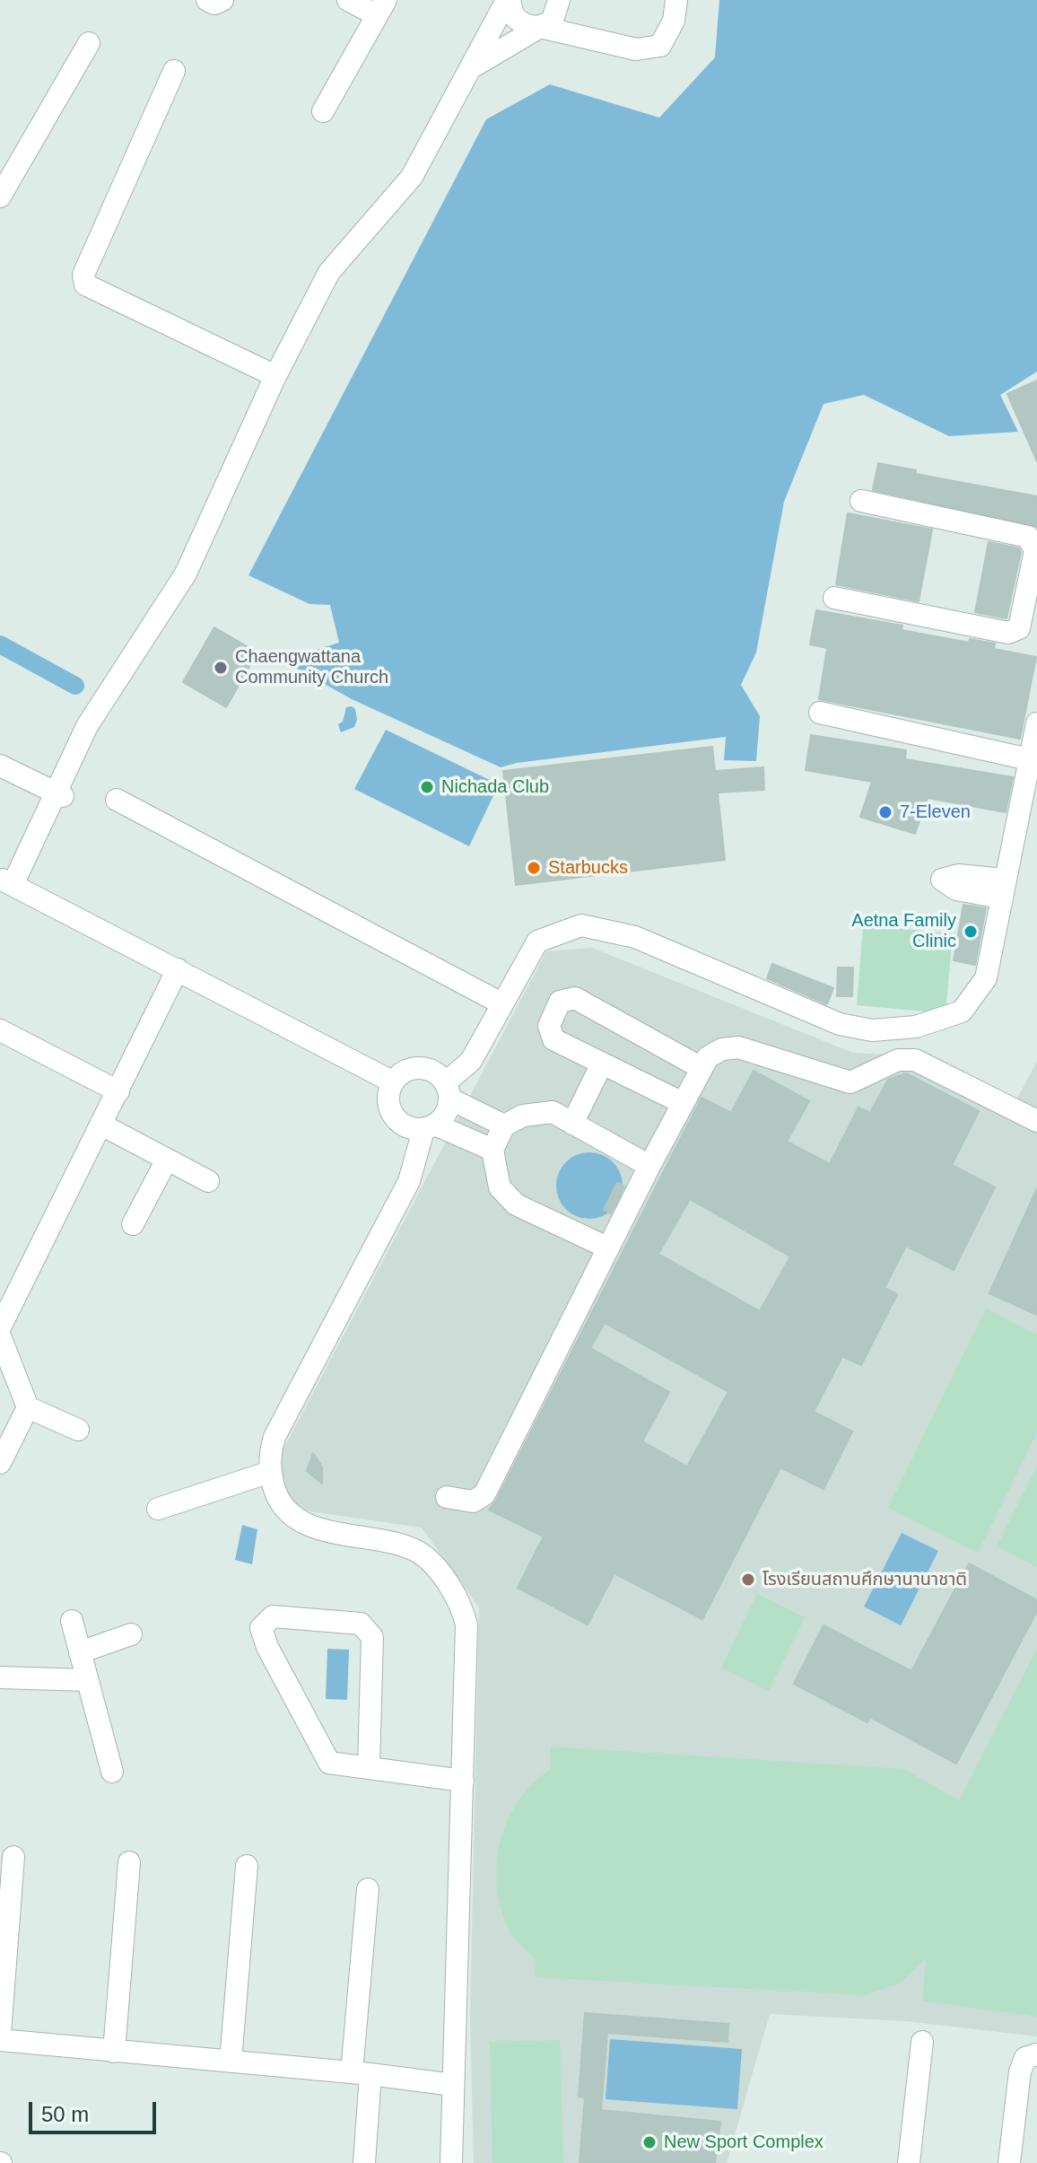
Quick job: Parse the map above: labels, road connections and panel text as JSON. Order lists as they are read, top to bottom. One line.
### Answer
{"places":["Chaengwattana Community Church","Nichada Club","7-Eleven","Starbucks","Aetna Family Clinic","โรงเรียนสถานศึกษานานาชาติ","New Sport Complex"],"scale_bar":"50 m"}
